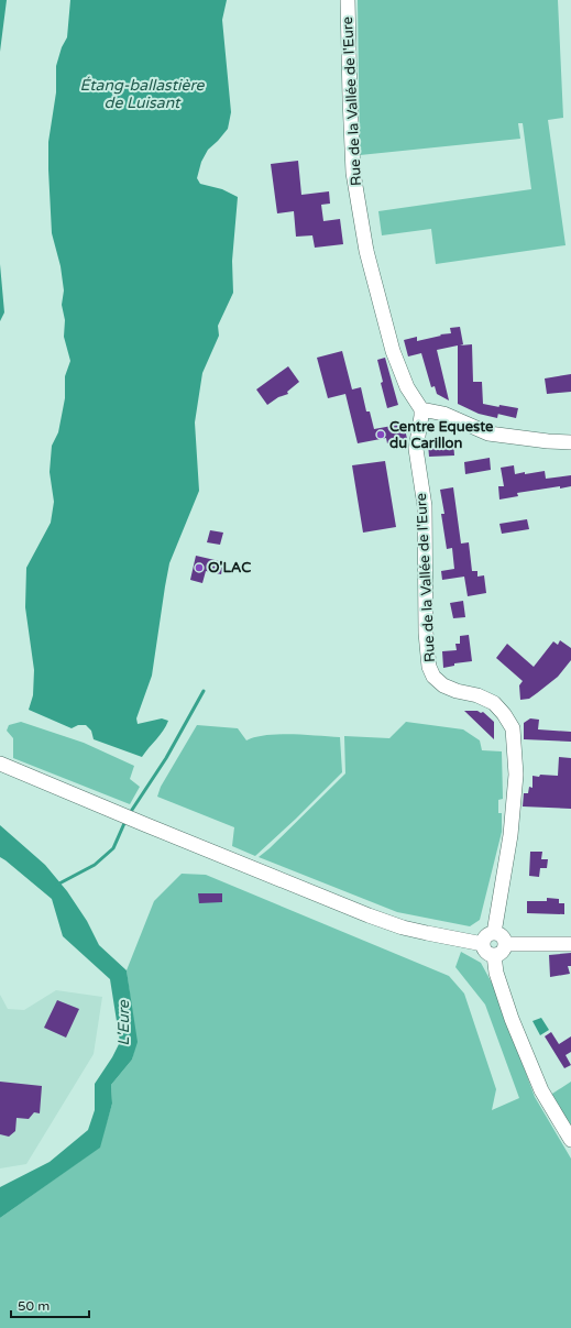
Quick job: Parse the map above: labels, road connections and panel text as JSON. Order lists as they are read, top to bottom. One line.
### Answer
{"streets":{"street":["Rue de la Vallée de l'Eure"]},"water":["Étang-ballastière de Luisant","L'Eure"],"places":["Centre Equeste du Carillon","O'LAC"],"scale_bar":"50 m"}
